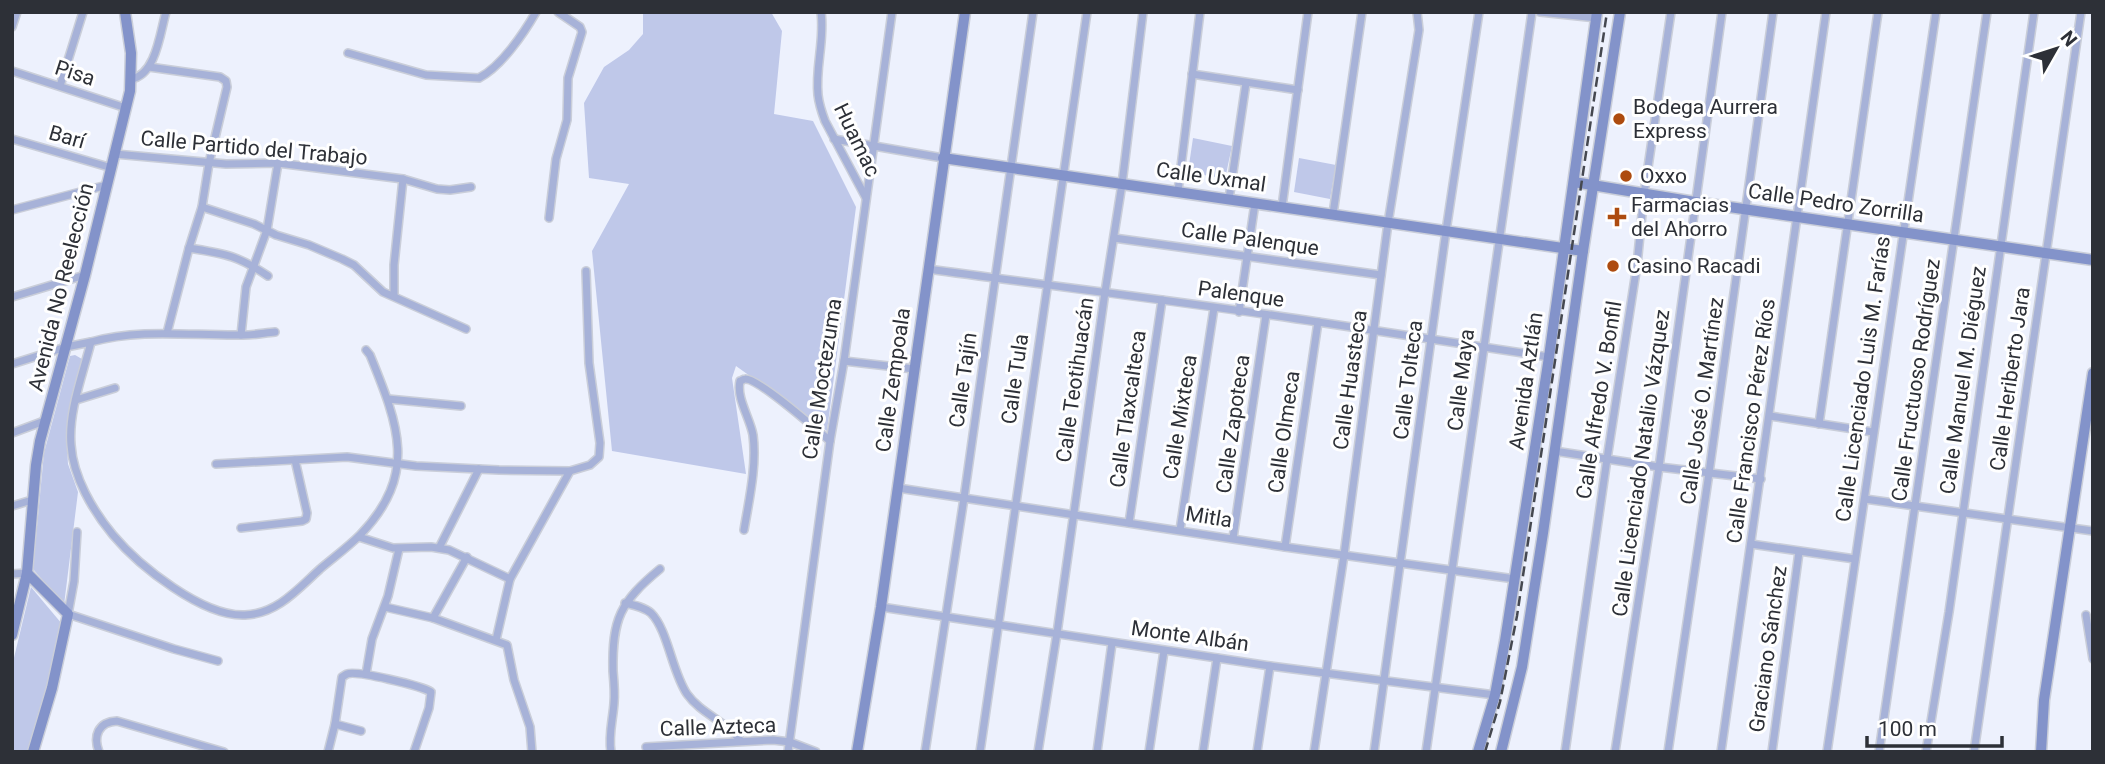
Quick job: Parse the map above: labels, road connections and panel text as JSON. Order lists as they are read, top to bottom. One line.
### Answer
{"streets":{"street":["Pisa","Barí","Huamac","Calle Partido del Trabajo","Calle Uxmal","Calle Pedro Zorrilla","Calle Palenque","Avenida No Reelección","Palenque","Calle Moctezuma","Calle Tula","Calle Licenciado Luis M. Farías","Calle Heriberto Jara","Calle Zempoala","Calle Tajín","Calle Teotihuacán","Calle Huasteca","Calle Tolteca","Calle Maya","Calle Fructuoso Rodríguez","Calle Manuel M. Diéguez","Avenida Aztlán","Calle Alfredo V. Bonfil","Calle José O. Martínez","Calle Tlaxcalteca","Calle Mixteca","Calle Francisco Pérez Ríos","Calle Zapoteca","Calle Olmeca","Calle Licenciado Natalio Vázquez","Mitla","Monte Albán","Graciano Sánchez","Calle Azteca"]},"crossings":[["Pisa","Avenida No Reelección"],["Barí","Avenida No Reelección"],["Huamac","Calle Uxmal"],["Huamac","Calle Moctezuma"],["Calle Partido del Trabajo","Avenida No Reelección"],["Calle Uxmal","Calle Moctezuma"],["Calle Uxmal","Calle Tula"],["Calle Uxmal","Calle Zempoala"],["Calle Uxmal","Calle Tajín"],["Calle Uxmal","Calle Teotihuacán"],["Calle Uxmal","Calle Huasteca"],["Calle Uxmal","Calle Tolteca"],["Calle Uxmal","Calle Maya"],["Calle Uxmal","Avenida Aztlán"],["Calle Pedro Zorrilla","Calle Licenciado Luis M. Farías"],["Calle Pedro Zorrilla","Calle Heriberto Jara"],["Calle Pedro Zorrilla","Calle Fructuoso Rodríguez"],["Calle Pedro Zorrilla","Calle Manuel M. Diéguez"],["Calle Pedro Zorrilla","Avenida Aztlán"],["Calle Pedro Zorrilla","Calle Alfredo V. Bonfil"],["Calle Pedro Zorrilla","Calle José O. Martínez"],["Calle Pedro Zorrilla","Calle Francisco Pérez Ríos"],["Calle Pedro Zorrilla","Calle Licenciado Natalio Vázquez"],["Calle Palenque","Calle Teotihuacán"],["Calle Palenque","Calle Huasteca"],["Palenque","Calle Tula"],["Palenque","Calle Zempoala"],["Palenque","Calle Tajín"],["Palenque","Calle Teotihuacán"],["Palenque","Calle Huasteca"],["Palenque","Calle Tolteca"],["Palenque","Calle Maya"],["Palenque","Avenida Aztlán"],["Palenque","Calle Tlaxcalteca"],["Palenque","Calle Mixteca"],["Palenque","Calle Zapoteca"],["Palenque","Calle Olmeca"],["Calle Moctezuma","Calle Azteca"],["Calle Tula","Mitla"],["Calle Tula","Monte Albán"],["Calle Zempoala","Mitla"],["Calle Zempoala","Monte Albán"],["Calle Tajín","Mitla"],["Calle Tajín","Monte Albán"],["Calle Teotihuacán","Mitla"],["Calle Teotihuacán","Monte Albán"],["Calle Huasteca","Mitla"],["Calle Huasteca","Monte Albán"],["Calle Tolteca","Mitla"],["Calle Tolteca","Monte Albán"],["Calle Maya","Mitla"],["Calle Maya","Monte Albán"],["Avenida Aztlán","Mitla"],["Avenida Aztlán","Monte Albán"],["Calle Tlaxcalteca","Mitla"],["Calle Mixteca","Mitla"],["Calle Zapoteca","Mitla"],["Calle Olmeca","Mitla"]],"places":{"other":["Bodega Aurrera Express","Oxxo","Casino Racadi"],"health":["Farmacias del Ahorro"]},"scale_bar":"100 m","north":"top right"}
